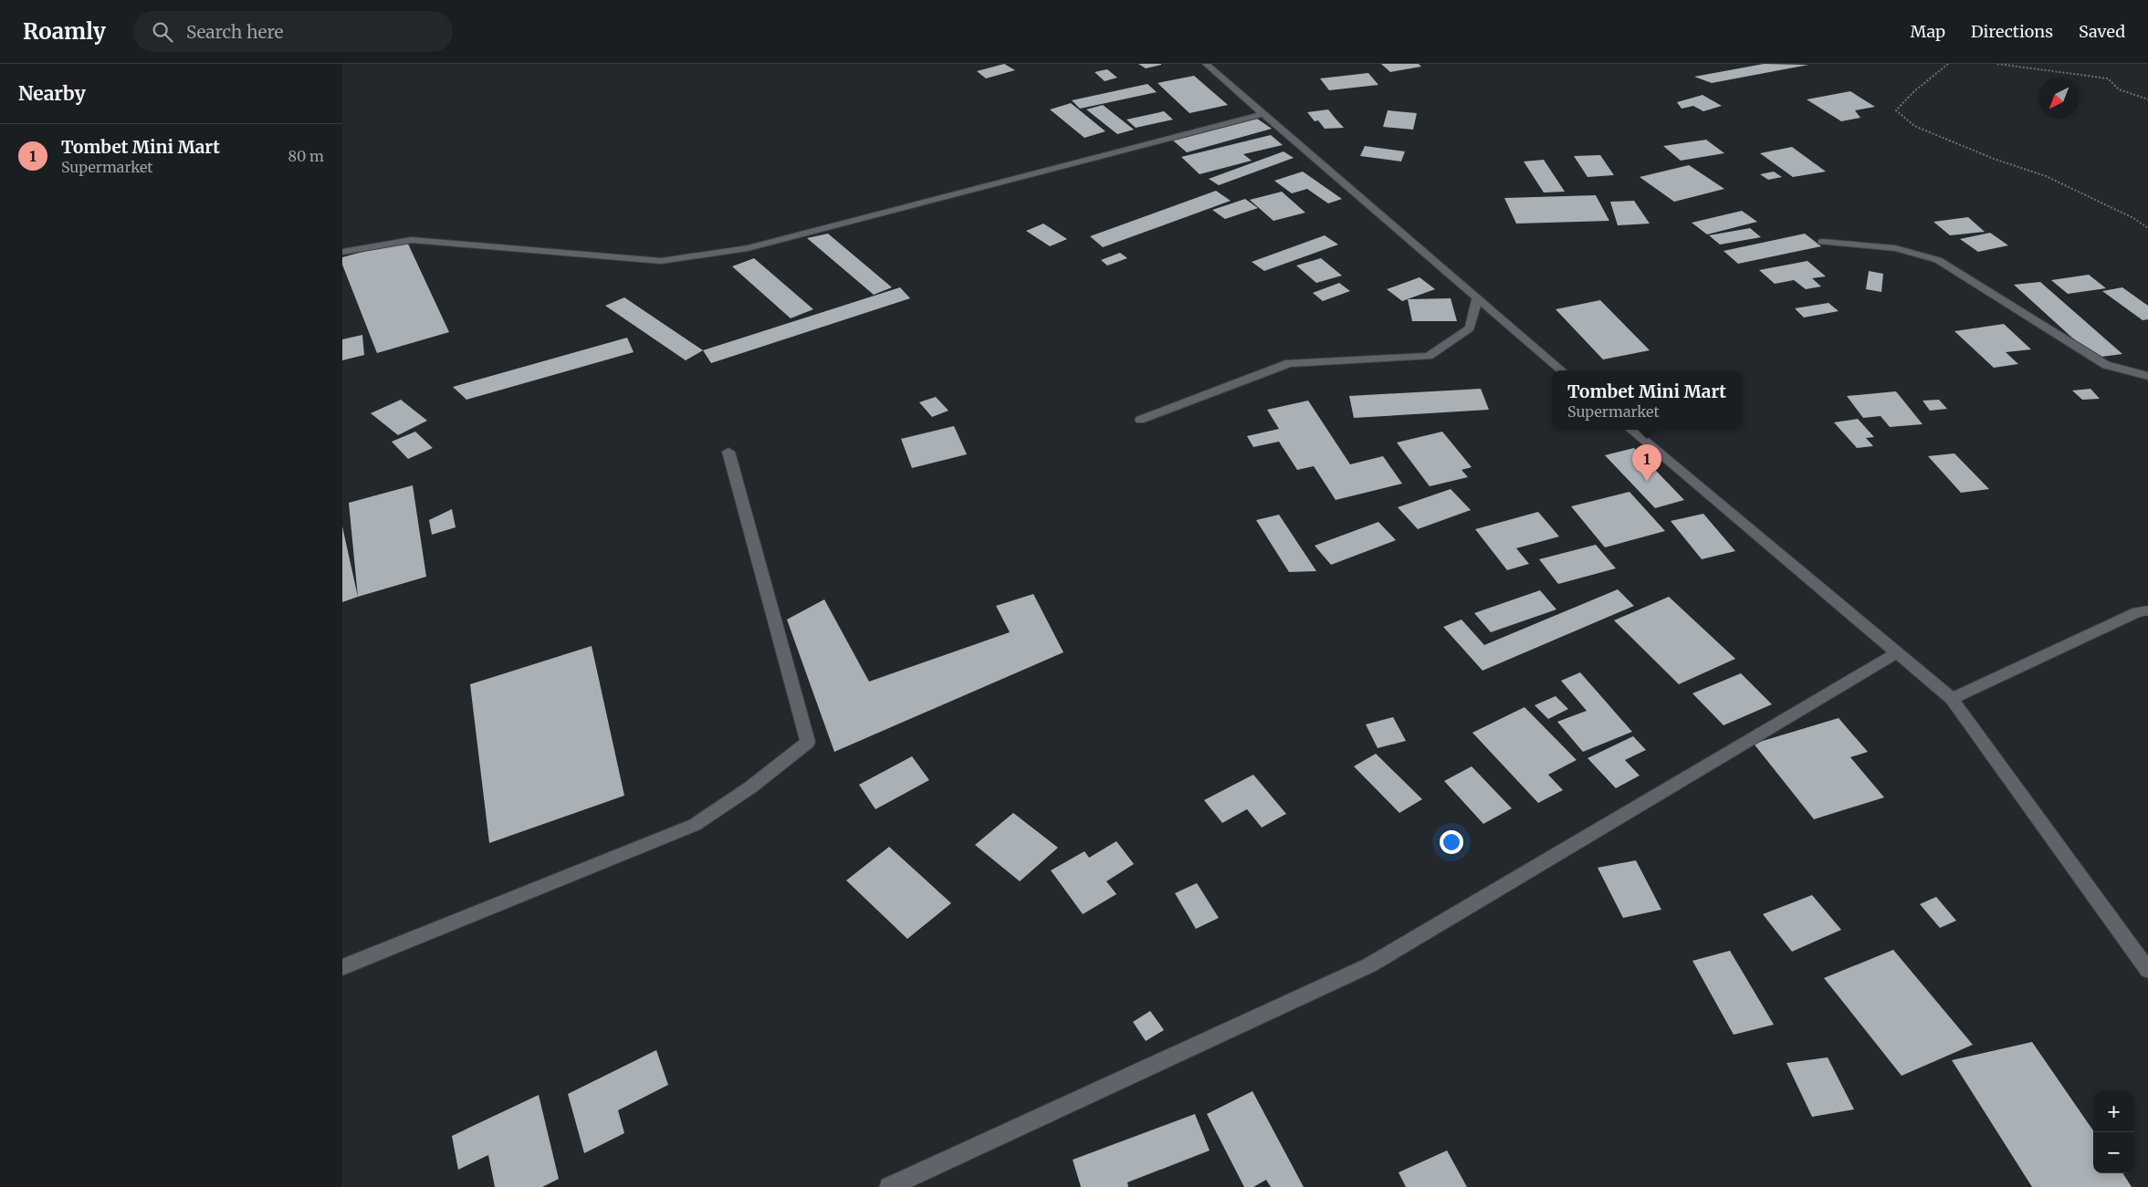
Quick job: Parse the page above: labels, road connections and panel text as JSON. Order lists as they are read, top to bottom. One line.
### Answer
{"north":"bottom left","page":{"header":"Roamly","search":"Search here","nav":["Map","Directions","Saved"],"heading":"Nearby","list":[{"mark":"1","name":"Tombet Mini Mart","note":"Supermarket","value":"80 m"}],"popup":["Tombet Mini Mart","Supermarket"],"pins":"1","map_buttons":["+","−"]}}
